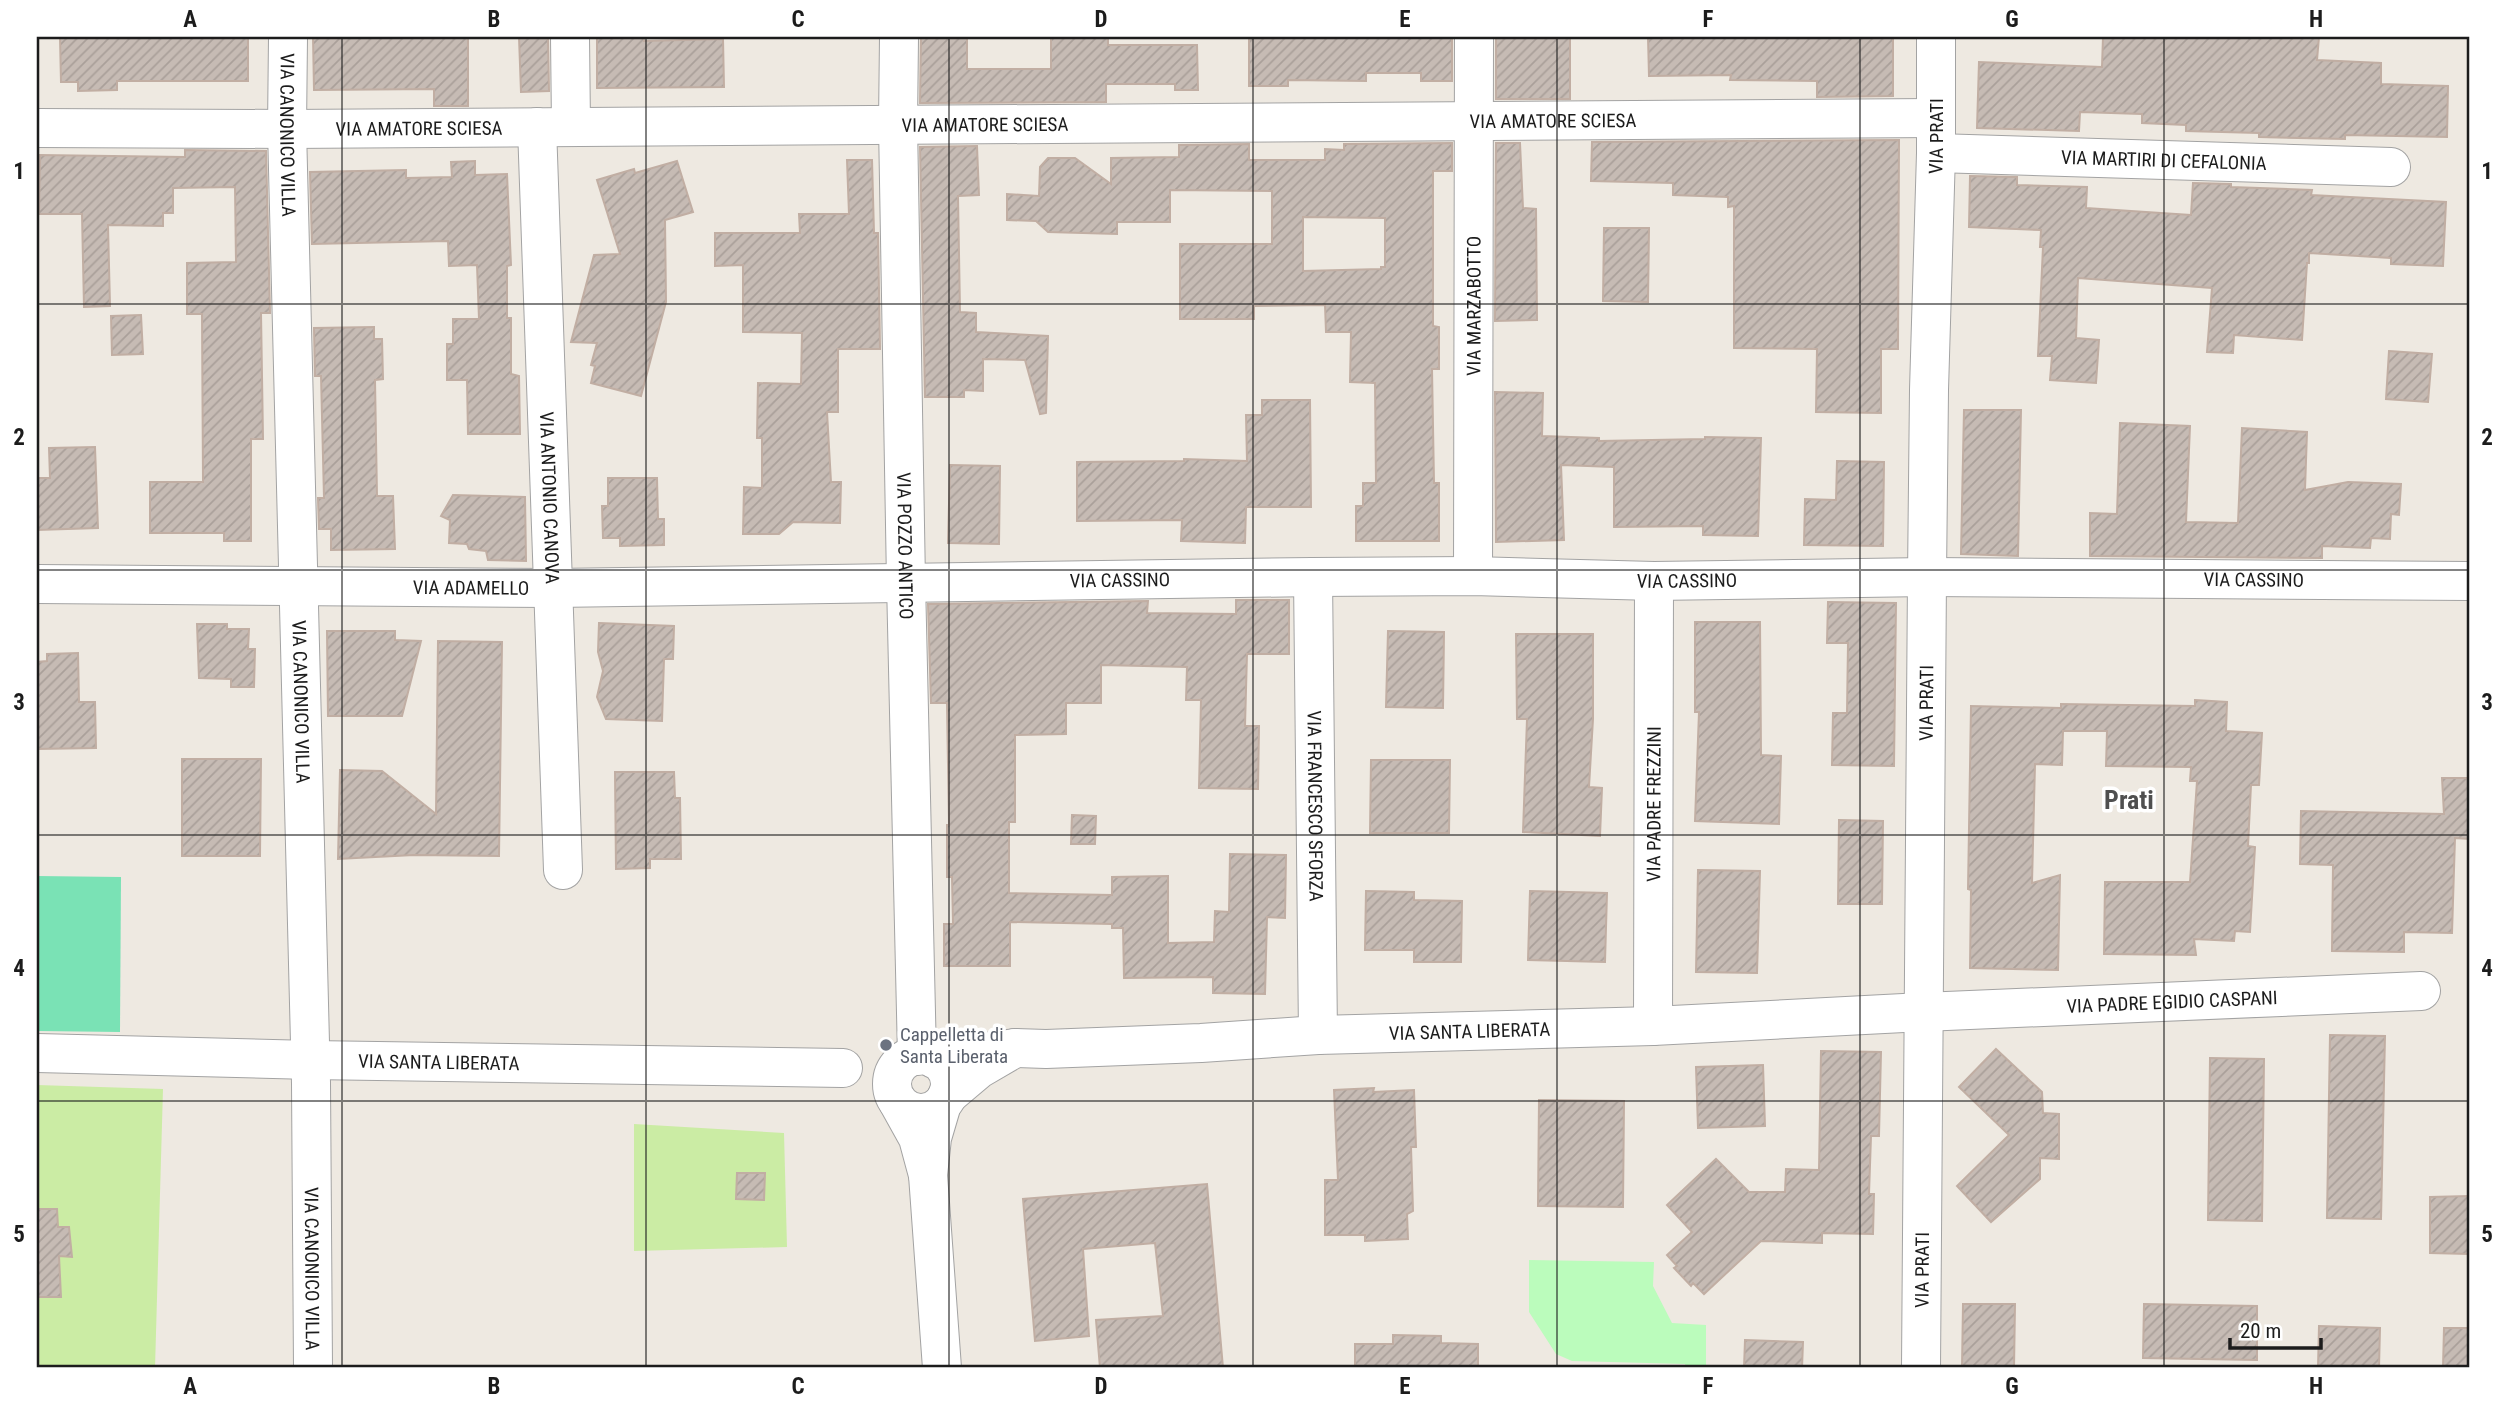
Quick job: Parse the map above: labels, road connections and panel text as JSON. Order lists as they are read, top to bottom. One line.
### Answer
{"streets":{"street":["VIA AMATORE SCIESA","VIA CANONICO VILLA","VIA PRATI","VIA MARTIRI DI CEFALONIA","VIA MARZABOTTO","VIA ANTONIO CANOVA","VIA POZZO ANTICO","VIA CASSINO","VIA ADAMELLO","VIA PADRE FREZZINI","VIA FRANCESCO SFORZA","VIA PADRE EGIDIO CASPANI","VIA SANTA LIBERATA"]},"crossings":[["VIA AMATORE SCIESA","VIA CANONICO VILLA"],["VIA AMATORE SCIESA","VIA PRATI"],["VIA AMATORE SCIESA","VIA MARTIRI DI CEFALONIA"],["VIA AMATORE SCIESA","VIA MARZABOTTO"],["VIA AMATORE SCIESA","VIA ANTONIO CANOVA"],["VIA AMATORE SCIESA","VIA POZZO ANTICO"],["VIA CANONICO VILLA","VIA ADAMELLO"],["VIA CANONICO VILLA","VIA SANTA LIBERATA"],["VIA PRATI","VIA MARTIRI DI CEFALONIA"],["VIA PRATI","VIA CASSINO"],["VIA PRATI","VIA PADRE EGIDIO CASPANI"],["VIA PRATI","VIA SANTA LIBERATA"],["VIA MARZABOTTO","VIA CASSINO"],["VIA ANTONIO CANOVA","VIA ADAMELLO"],["VIA POZZO ANTICO","VIA CASSINO"],["VIA POZZO ANTICO","VIA ADAMELLO"],["VIA POZZO ANTICO","VIA SANTA LIBERATA"],["VIA CASSINO","VIA ADAMELLO"],["VIA CASSINO","VIA PADRE FREZZINI"],["VIA CASSINO","VIA FRANCESCO SFORZA"],["VIA PADRE FREZZINI","VIA SANTA LIBERATA"],["VIA FRANCESCO SFORZA","VIA SANTA LIBERATA"],["VIA PADRE EGIDIO CASPANI","VIA SANTA LIBERATA"]],"districts":["Prati"],"places":["Cappelletta di Santa Liberata"],"scale_bar":"20 m","grid":{"columns":["A","B","C","D","E","F","G","H"],"rows":["1","2","3","4","5"]}}
